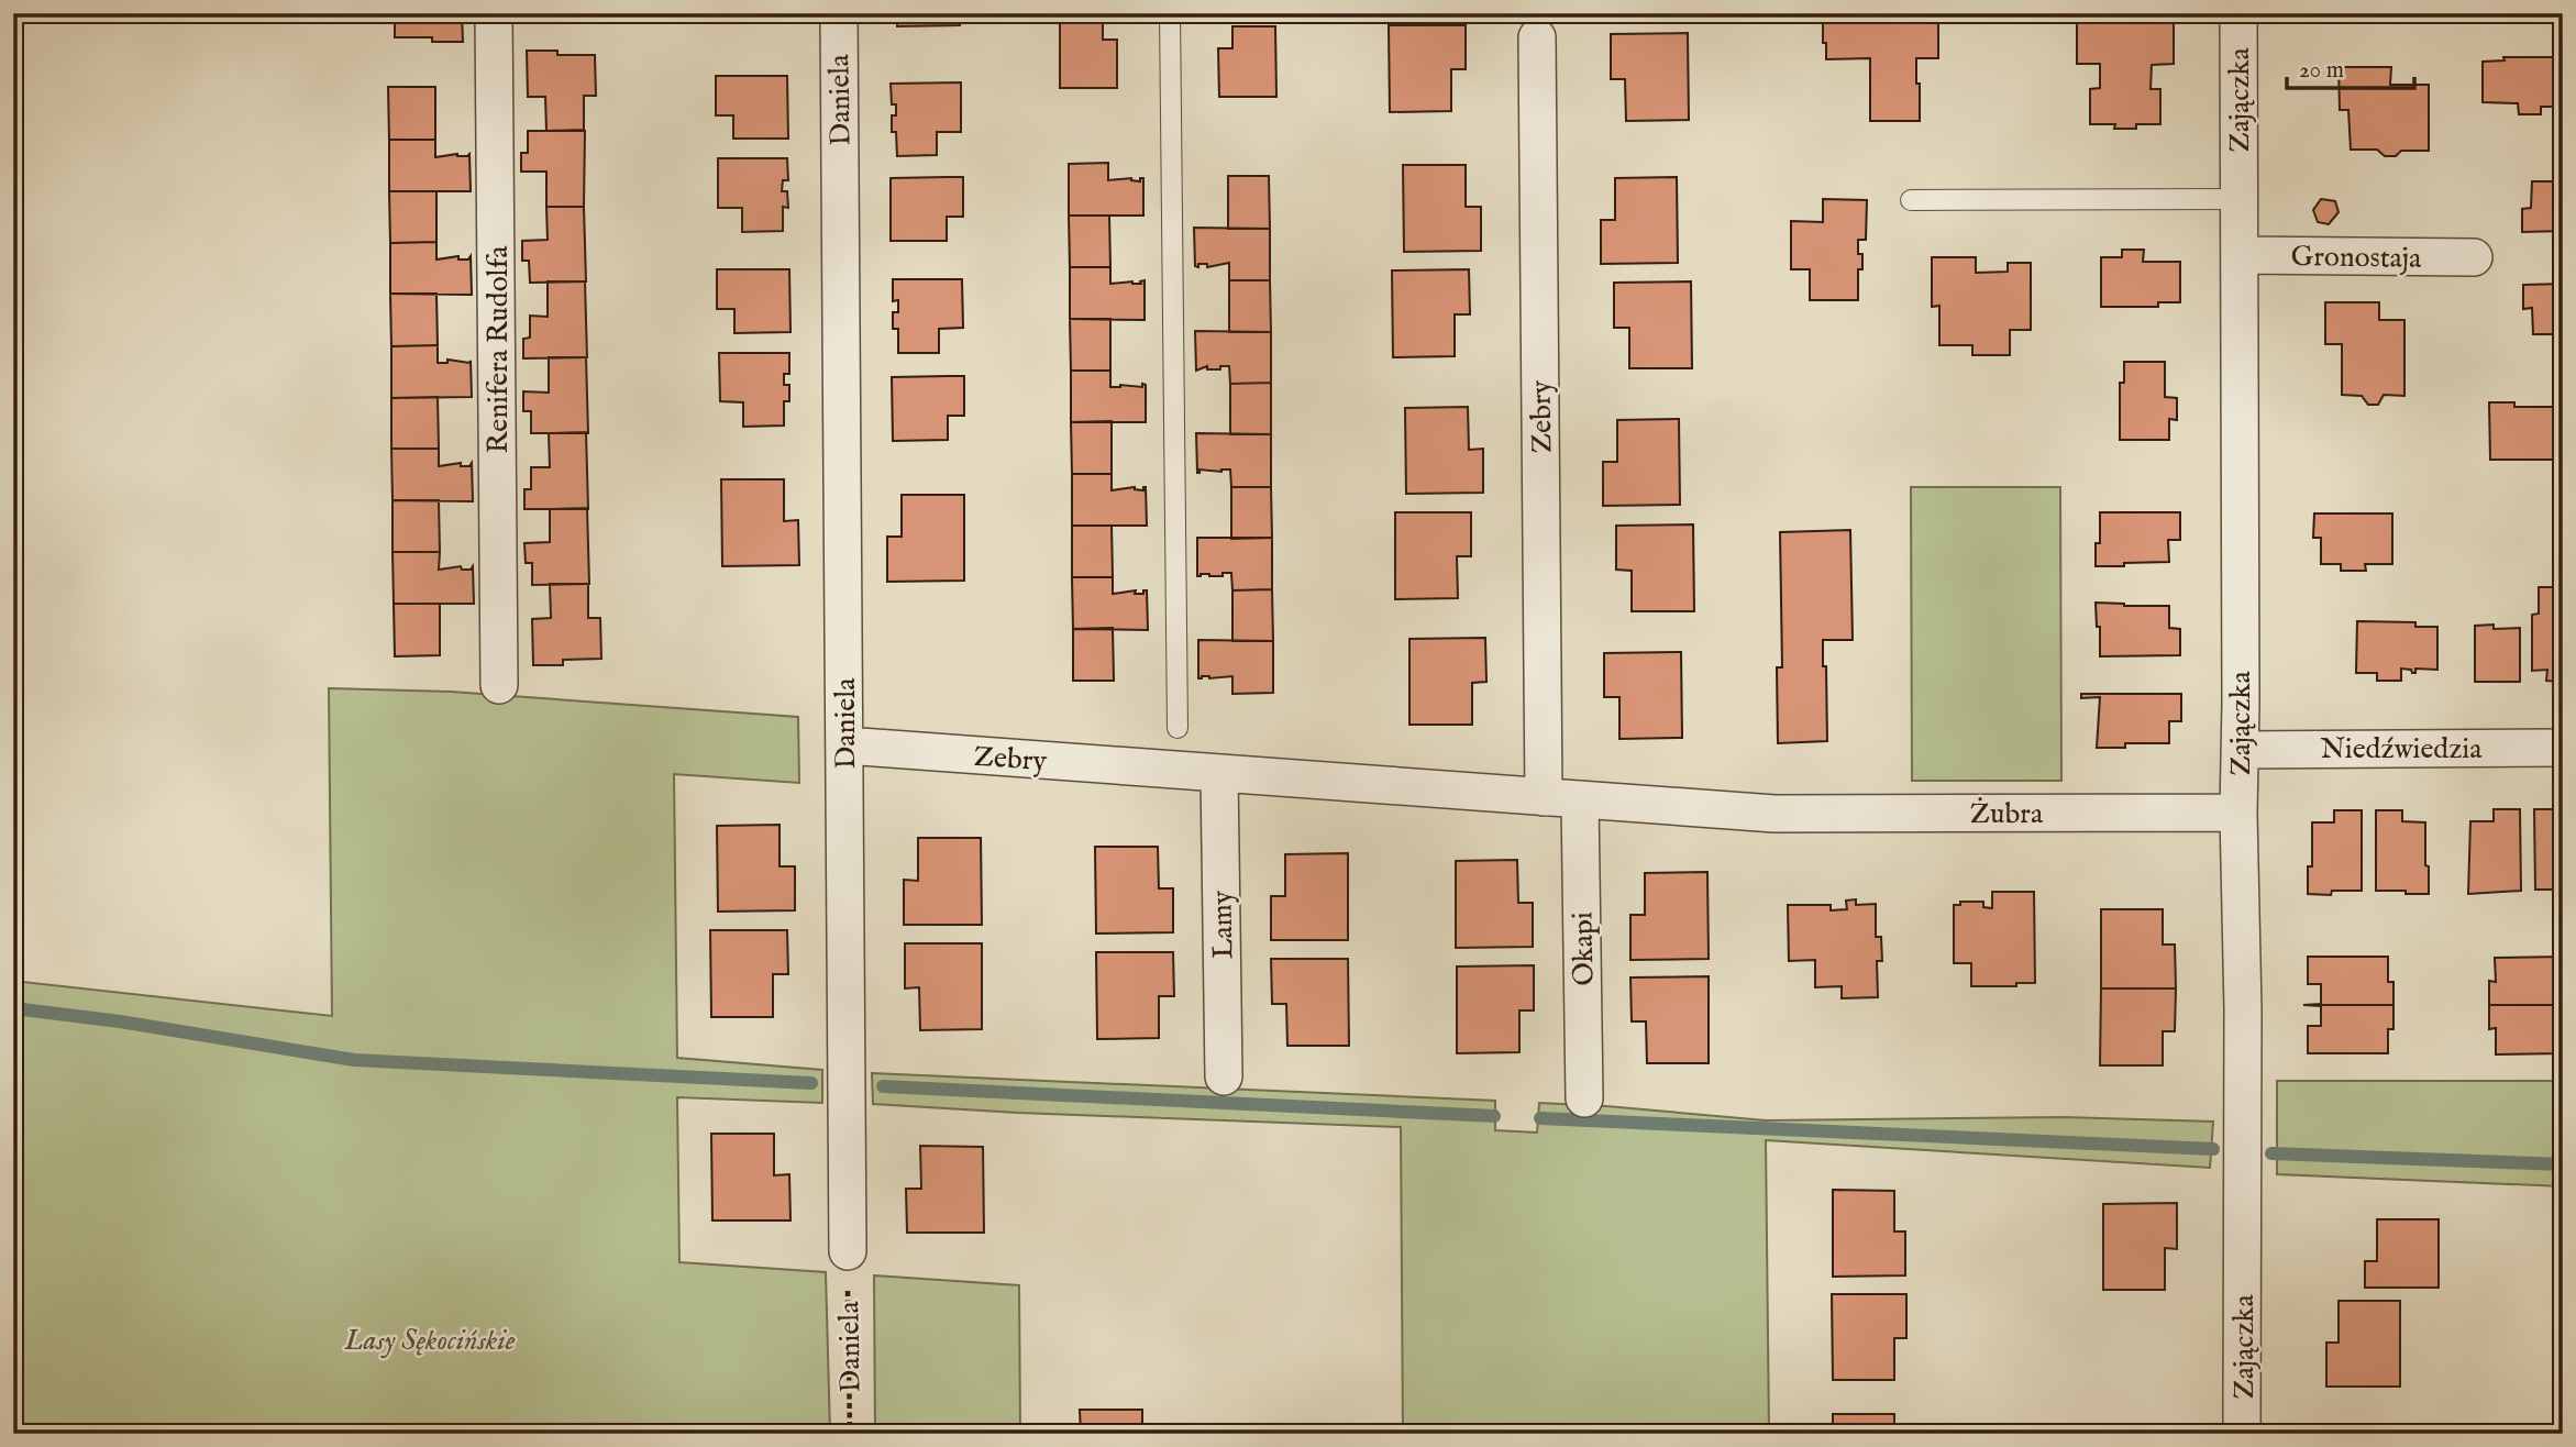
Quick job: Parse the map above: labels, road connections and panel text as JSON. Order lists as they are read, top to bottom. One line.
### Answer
{"streets":{"street":["Daniela","Zajączka","Gronostaja","Renifera Rudolfa","Zebry","Niedźwiedzia","Żubra","Lamy","Okapi"]},"crossings":[["Daniela","Zebry"],["Zajączka","Gronostaja"],["Zajączka","Niedźwiedzia"],["Zajączka","Żubra"],["Zebry","Żubra"],["Zebry","Lamy"],["Zebry","Okapi"]],"parks":["Lasy Sękocińskie"],"scale_bar":"20 m"}
